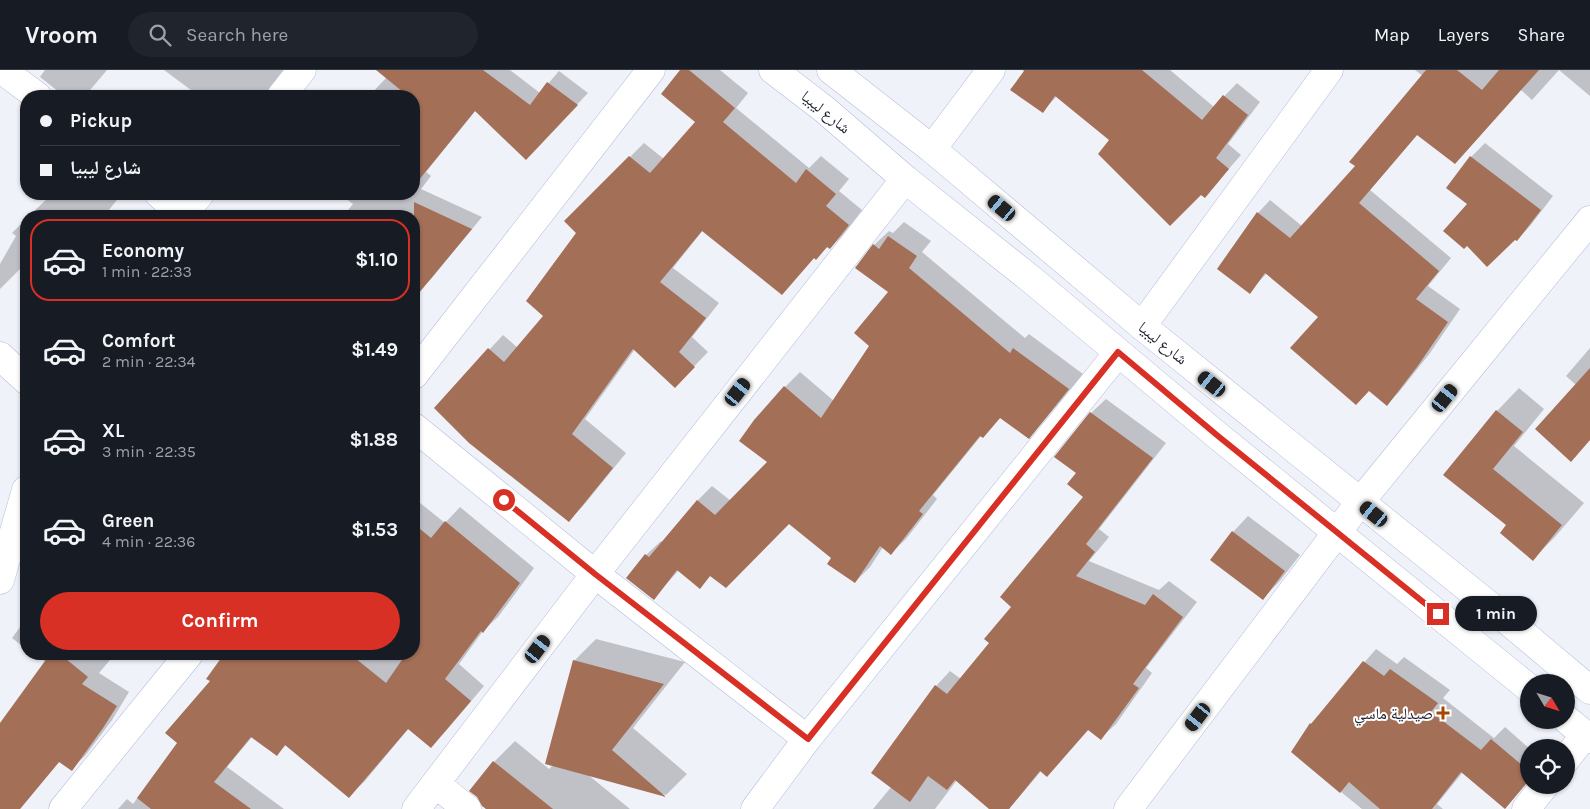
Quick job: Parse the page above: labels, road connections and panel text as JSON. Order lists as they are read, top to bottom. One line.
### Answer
{"streets":{"street":["شارع ليبيا"]},"places":{"health":["صيدلية ماسي"]},"north":"bottom right","page":{"header":"Vroom","search":"Search here","nav":["Map","Layers","Share"],"banner":["Pickup","شارع ليبيا"],"list":[{"name":"Economy","note":"1 min · 22:33","value":"$1.10"},{"name":"Comfort","note":"2 min · 22:34","value":"$1.49"},{"name":"XL","note":"3 min · 22:35","value":"$1.88"},{"name":"Green","note":"4 min · 22:36","value":"$1.53"}],"buttons":"Confirm","bubble":"1 min"}}
